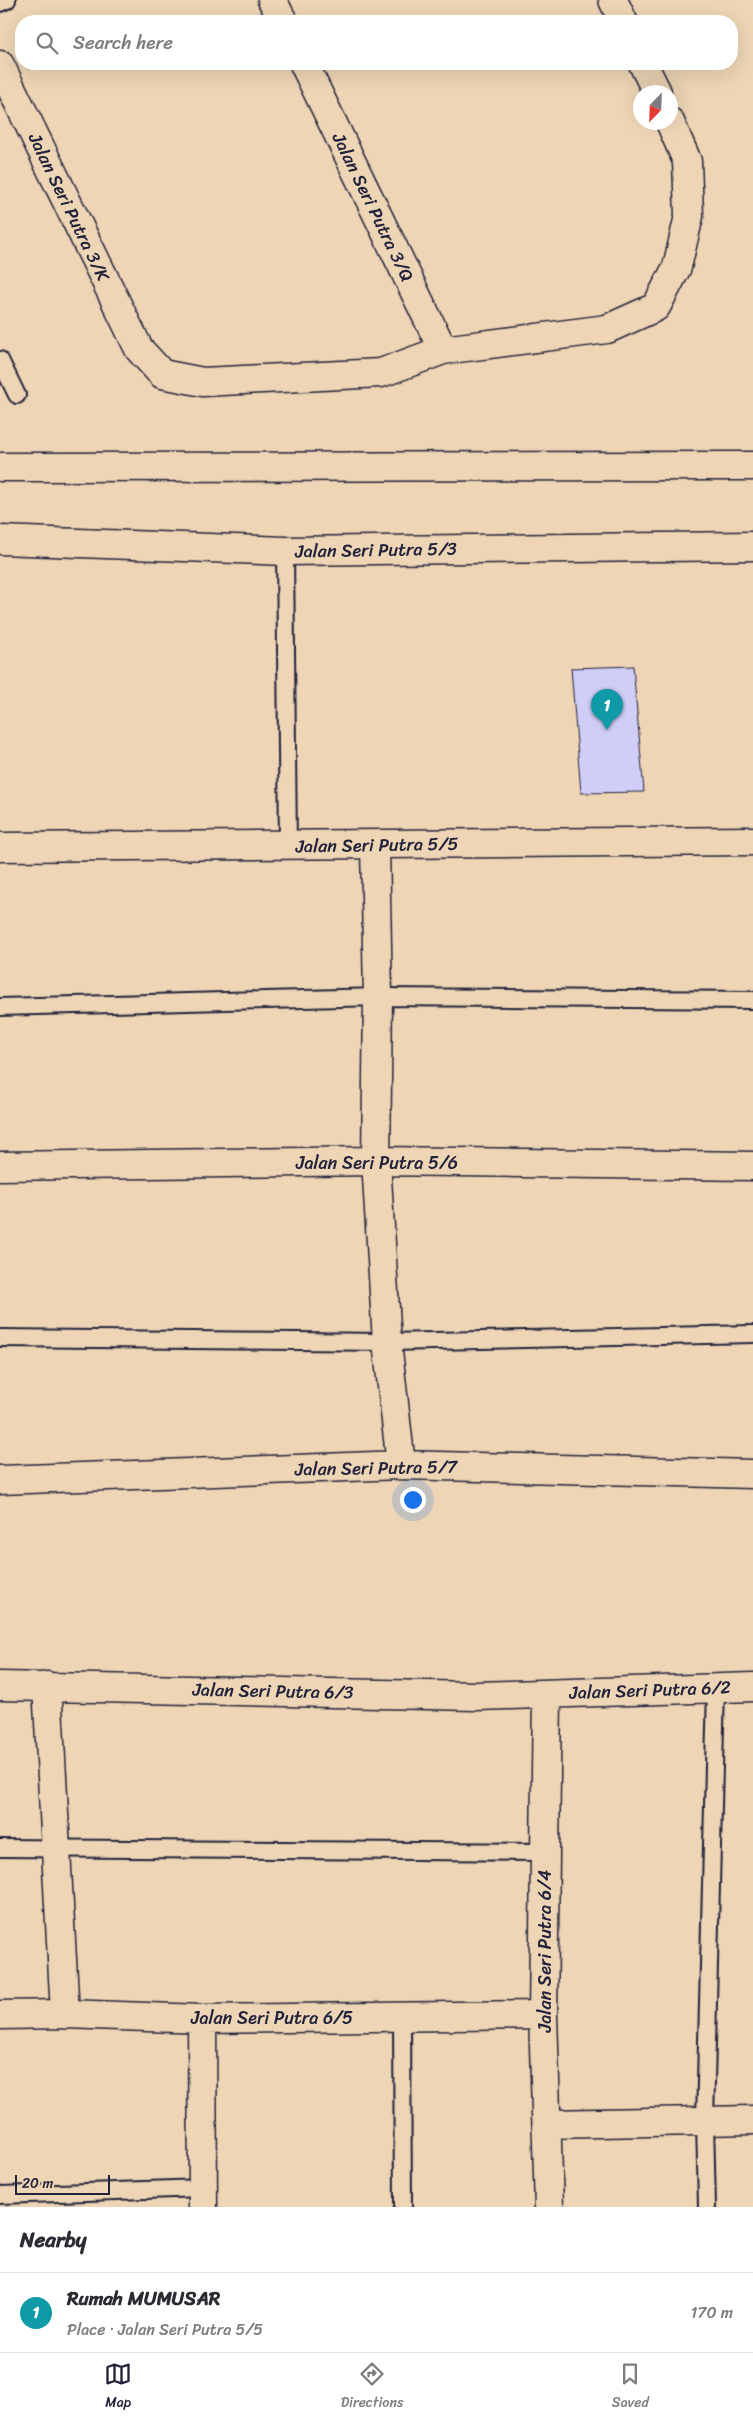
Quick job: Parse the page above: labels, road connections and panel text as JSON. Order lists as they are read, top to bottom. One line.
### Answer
{"streets":{"street":["Jalan Seri Putra 3/K","Jalan Seri Putra 3/Q","Jalan Seri Putra 5/3","Jalan Seri Putra 5/5","Jalan Seri Putra 5/6","Jalan Seri Putra 5/7","Jalan Seri Putra 6/2","Jalan Seri Putra 6/3","Jalan Seri Putra 6/4","Jalan Seri Putra 6/5"]},"crossings":[["Jalan Seri Putra 3/K","Jalan Seri Putra 3/Q"],["Jalan Seri Putra 6/2","Jalan Seri Putra 6/3"],["Jalan Seri Putra 6/2","Jalan Seri Putra 6/4"],["Jalan Seri Putra 6/3","Jalan Seri Putra 6/4"],["Jalan Seri Putra 6/4","Jalan Seri Putra 6/5"]],"scale_bar":"20 m","north":"bottom left","page":{"search":"Search here","pins":"1","scale":"20 m","heading":"Nearby","list":[{"mark":"1","name":"Rumah MUMUSAR","note":"Place · Jalan Seri Putra 5/5","value":"170 m"}],"nav":["Map","Directions","Saved"]}}
